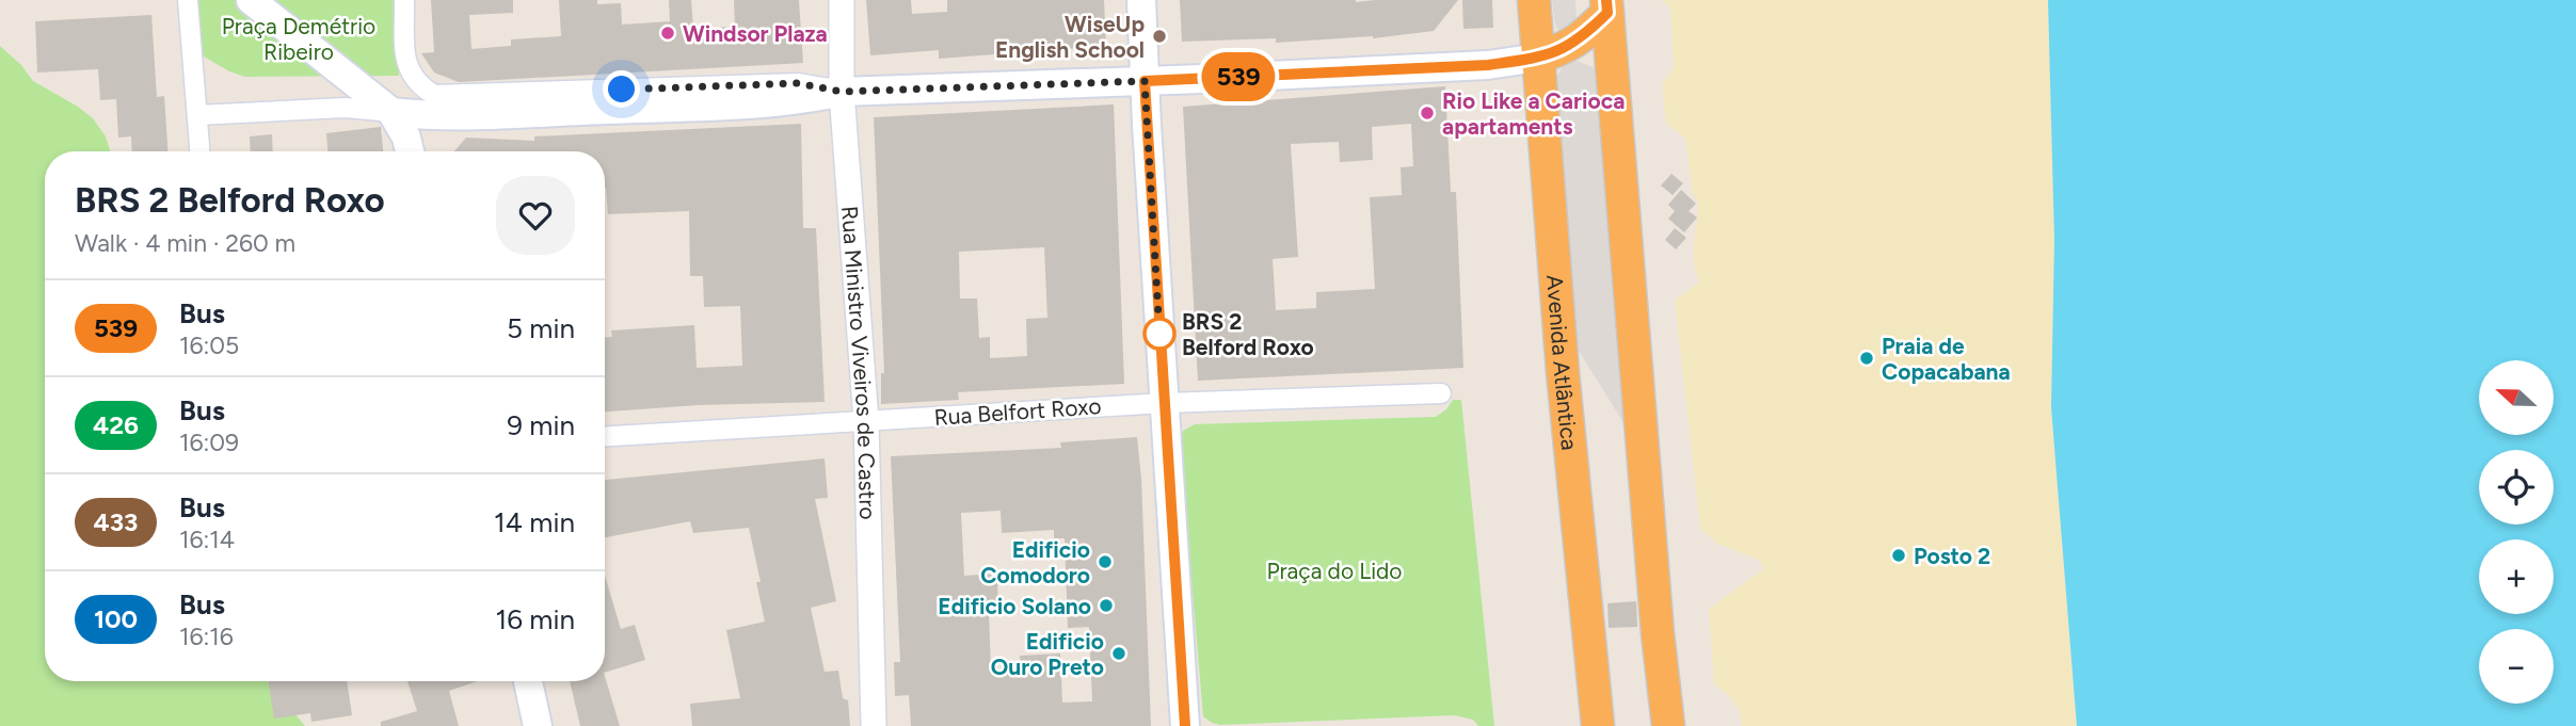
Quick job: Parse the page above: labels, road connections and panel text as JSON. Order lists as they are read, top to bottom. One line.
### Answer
{"streets":{"highway":["Avenida Atlântica"],"street":["Rua Ministro Viveiros de Castro","Rua Belfort Roxo"]},"crossings":[["Rua Ministro Viveiros de Castro","Rua Belfort Roxo"]],"parks":["Praça Demétrio Ribeiro","Praça do Lido"],"places":["Windsor Plaza","WiseUp English School","Rio Like a Carioca apartaments","BRS 2 Belford Roxo","Praia de Copacabana","Posto 2","Edificio Comodoro","Edificio Solano","Edificio Ouro Preto"],"lines":["bus line 539"],"north":"left","page":{"on_map":"539","heading":["BRS 2 Belford Roxo","Walk · 4 min · 260 m"],"list":[{"mark":"539","name":"Bus","note":"16:05","value":"5 min"},{"mark":"426","name":"Bus","note":"16:09","value":"9 min"},{"mark":"433","name":"Bus","note":"16:14","value":"14 min"},{"mark":"100","name":"Bus","note":"16:16","value":"16 min"}],"map_buttons":["+","−"]}}
